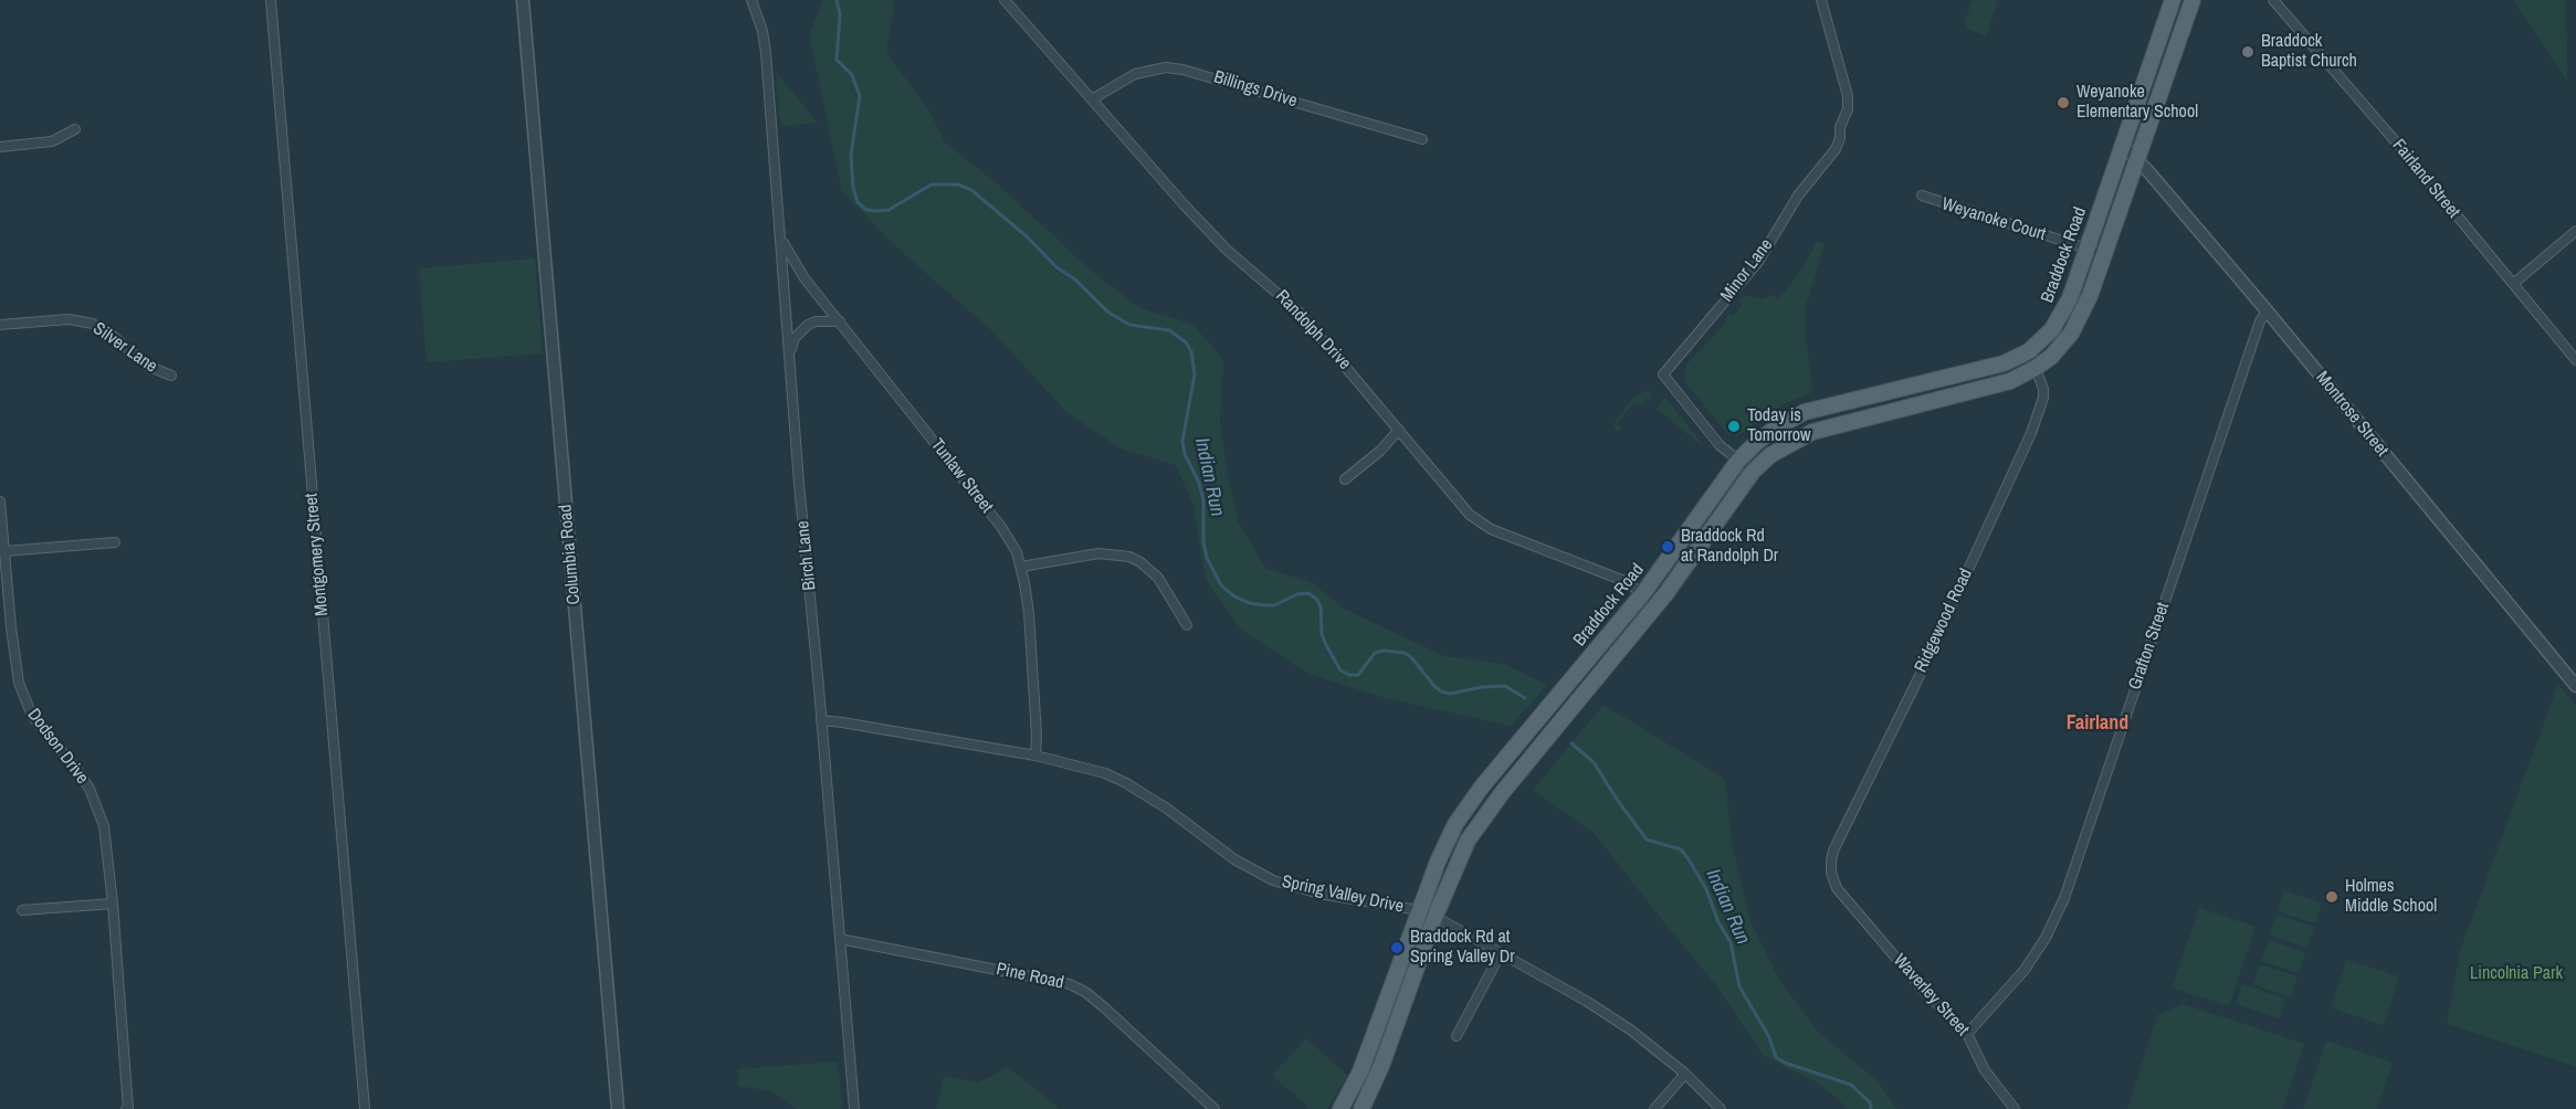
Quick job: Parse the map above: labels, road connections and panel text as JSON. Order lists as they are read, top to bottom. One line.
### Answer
{"streets":{"main road":["Braddock Road"],"street":["Billings Drive","Fairland Street","Weyanoke Court","Minor Lane","Randolph Drive","Silver Lane","Montrose Street","Tunlaw Street","Montgomery Street","Columbia Road","Birch Lane","Ridgewood Road","Grafton Street","Dodson Drive","Spring Valley Drive","Pine Road","Waverley Street"]},"crossings":[["Billings Drive","Randolph Drive"],["Weyanoke Court","Braddock Road"],["Braddock Road","Minor Lane"],["Braddock Road","Randolph Drive"],["Braddock Road","Montrose Street"],["Braddock Road","Ridgewood Road"],["Braddock Road","Spring Valley Drive"],["Montrose Street","Grafton Street"],["Tunlaw Street","Birch Lane"],["Tunlaw Street","Spring Valley Drive"],["Birch Lane","Spring Valley Drive"],["Birch Lane","Pine Road"],["Ridgewood Road","Waverley Street"],["Grafton Street","Waverley Street"]],"districts":["Fairland"],"water":["Indian Run"],"parks":["Lincolnia Park"],"places":["Braddock Baptist Church","Weyanoke Elementary School","Today is Tomorrow","Braddock Rd at Randolph Dr","Holmes Middle School","Braddock Rd at Spring Valley Dr"]}
